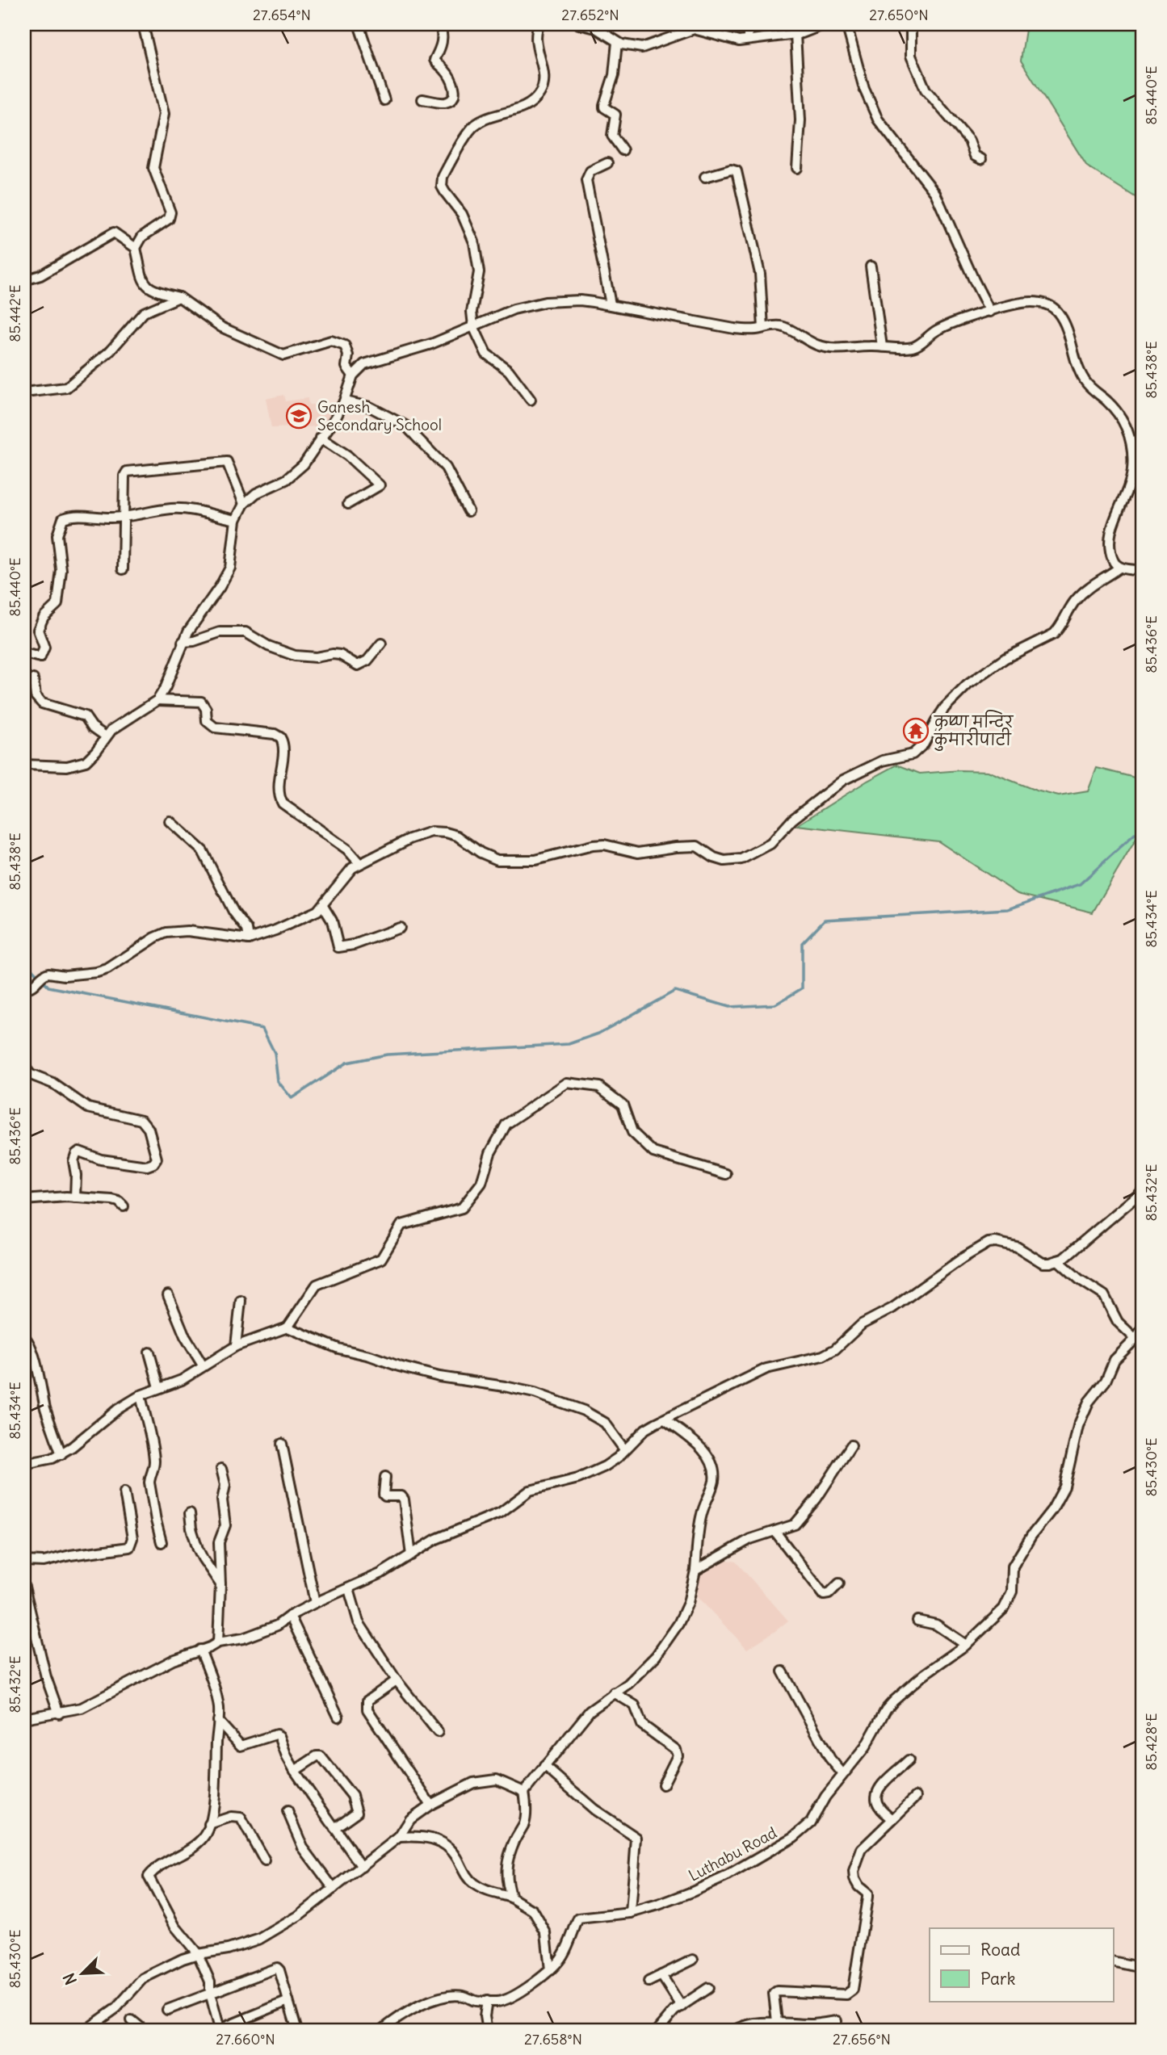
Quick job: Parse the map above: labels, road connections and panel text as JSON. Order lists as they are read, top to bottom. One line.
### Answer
{"streets":{"street":["Luthabu Road"]},"places":{"school or university":["Ganesh Secondary School"],"temple":["कृष्ण मन्दिर कुमारीपाटी"]},"legend":["Road","Park"],"north":"bottom left","coordinates":["27.654°N","27.652°N","27.650°N","85.440°E","85.442°E","85.438°E","85.436°E","85.434°E","85.432°E","85.430°E","85.428°E","27.660°N","27.658°N","27.656°N"]}
